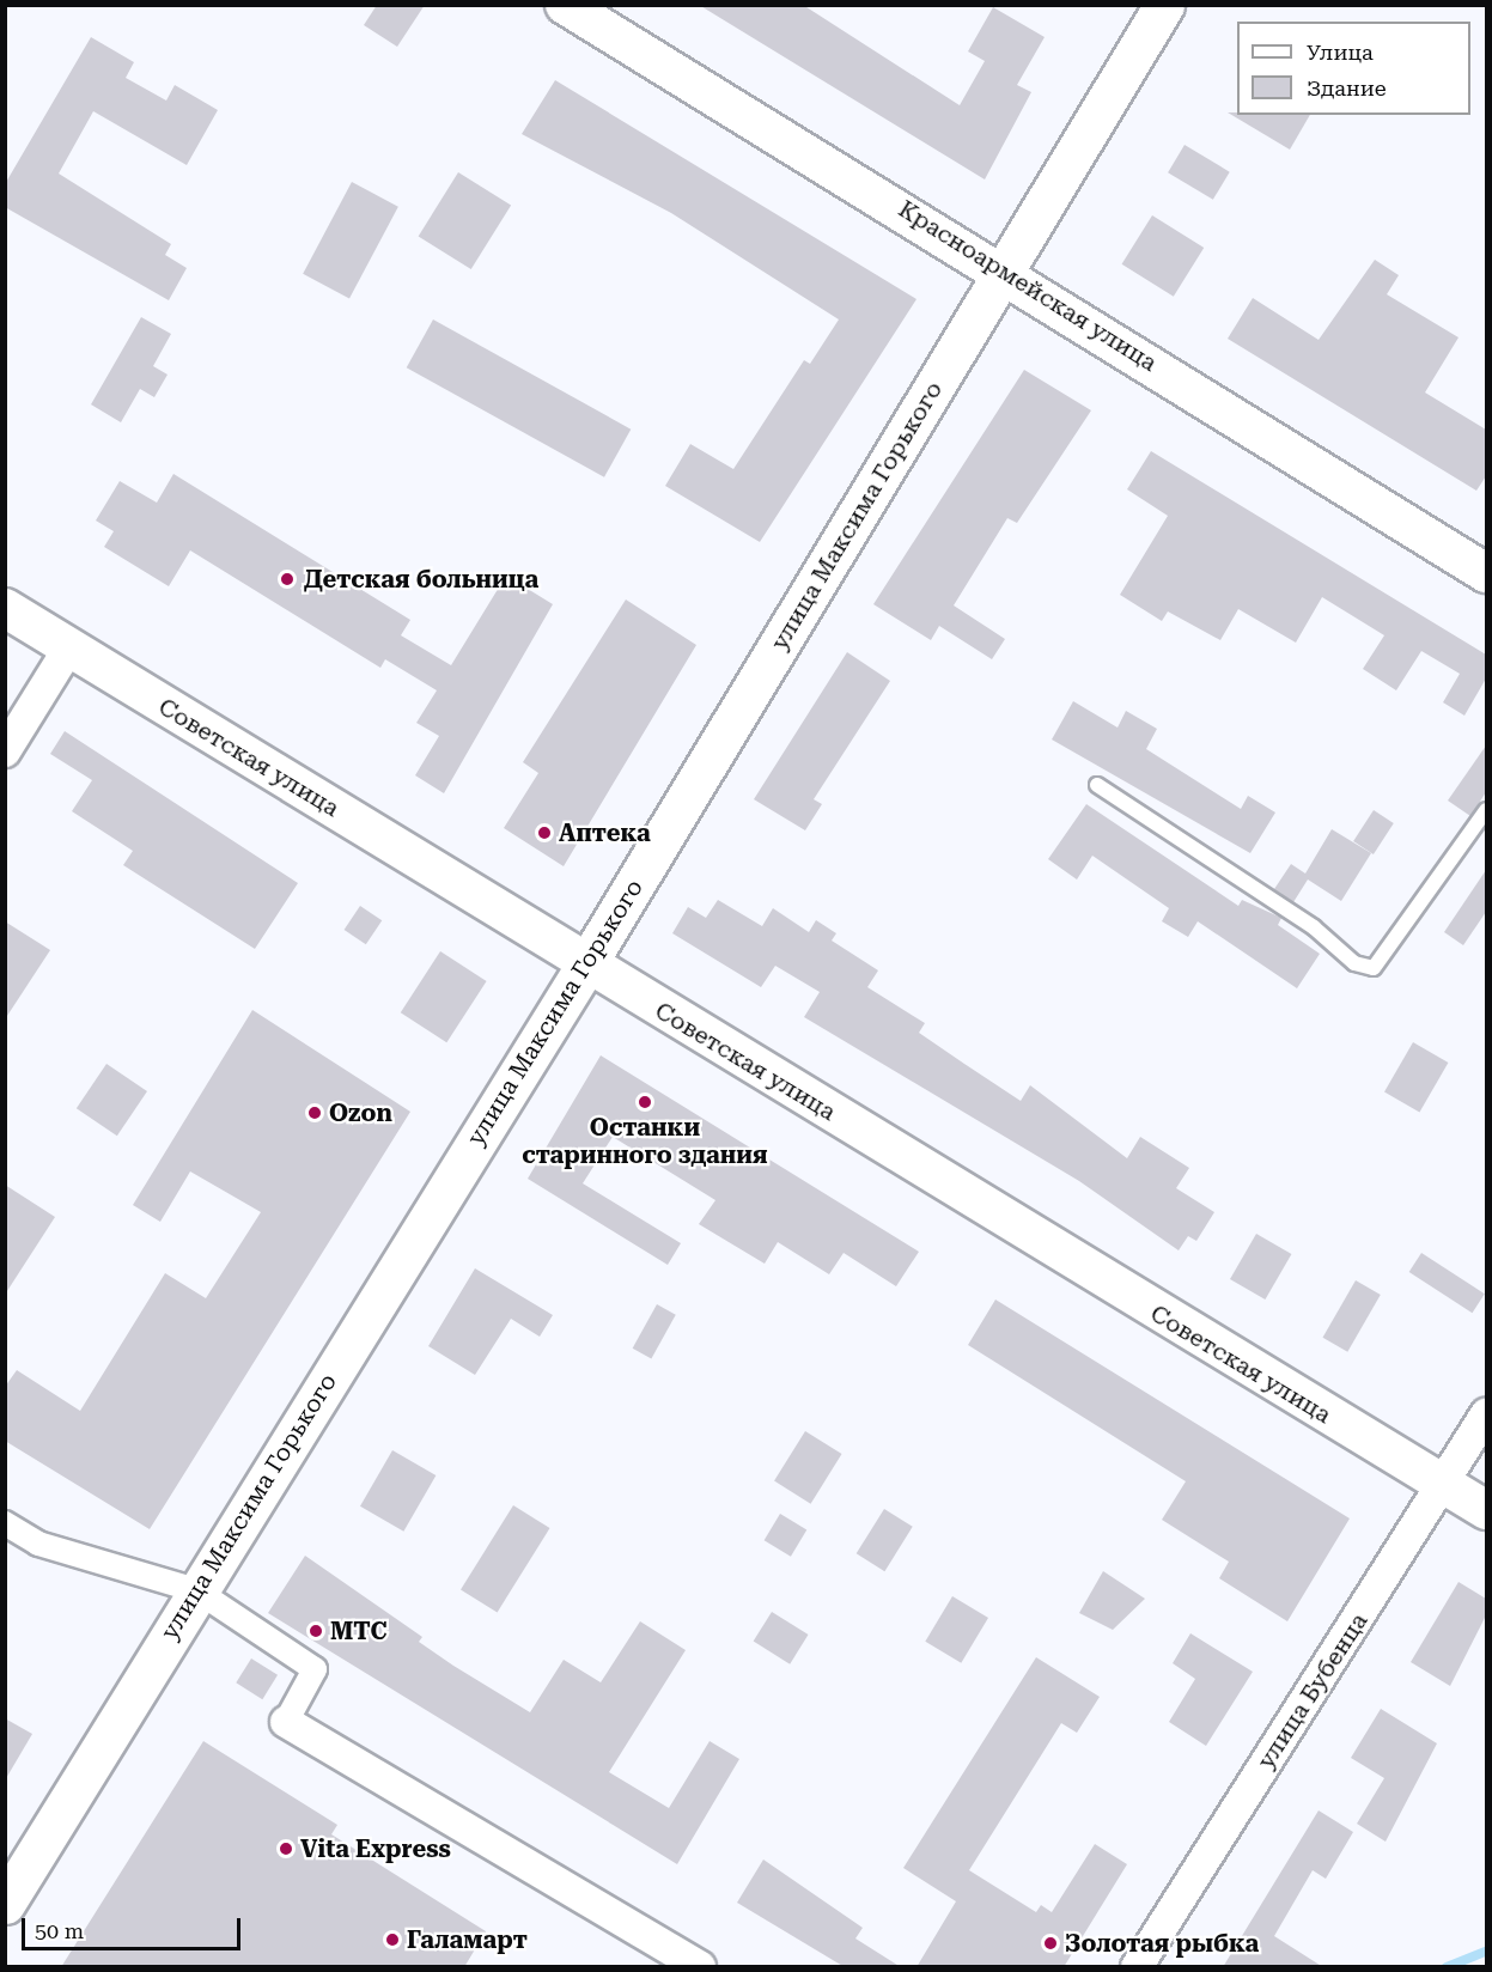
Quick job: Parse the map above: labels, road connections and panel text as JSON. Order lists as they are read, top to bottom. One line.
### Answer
{"streets":{"main road":["улица Максима Горького"],"street":["Красноармейская улица","Советская улица","улица Бубенца"]},"crossings":[["Красноармейская улица","улица Максима Горького"],["улица Максима Горького","Советская улица"],["Советская улица","улица Бубенца"]],"places":["Детская больница","Аптека","Останки старинного здания","Ozon","МТС","Vita Express","Галамарт","Золотая рыбка"],"legend":["Улица","Здание"],"scale_bar":"50 m"}
